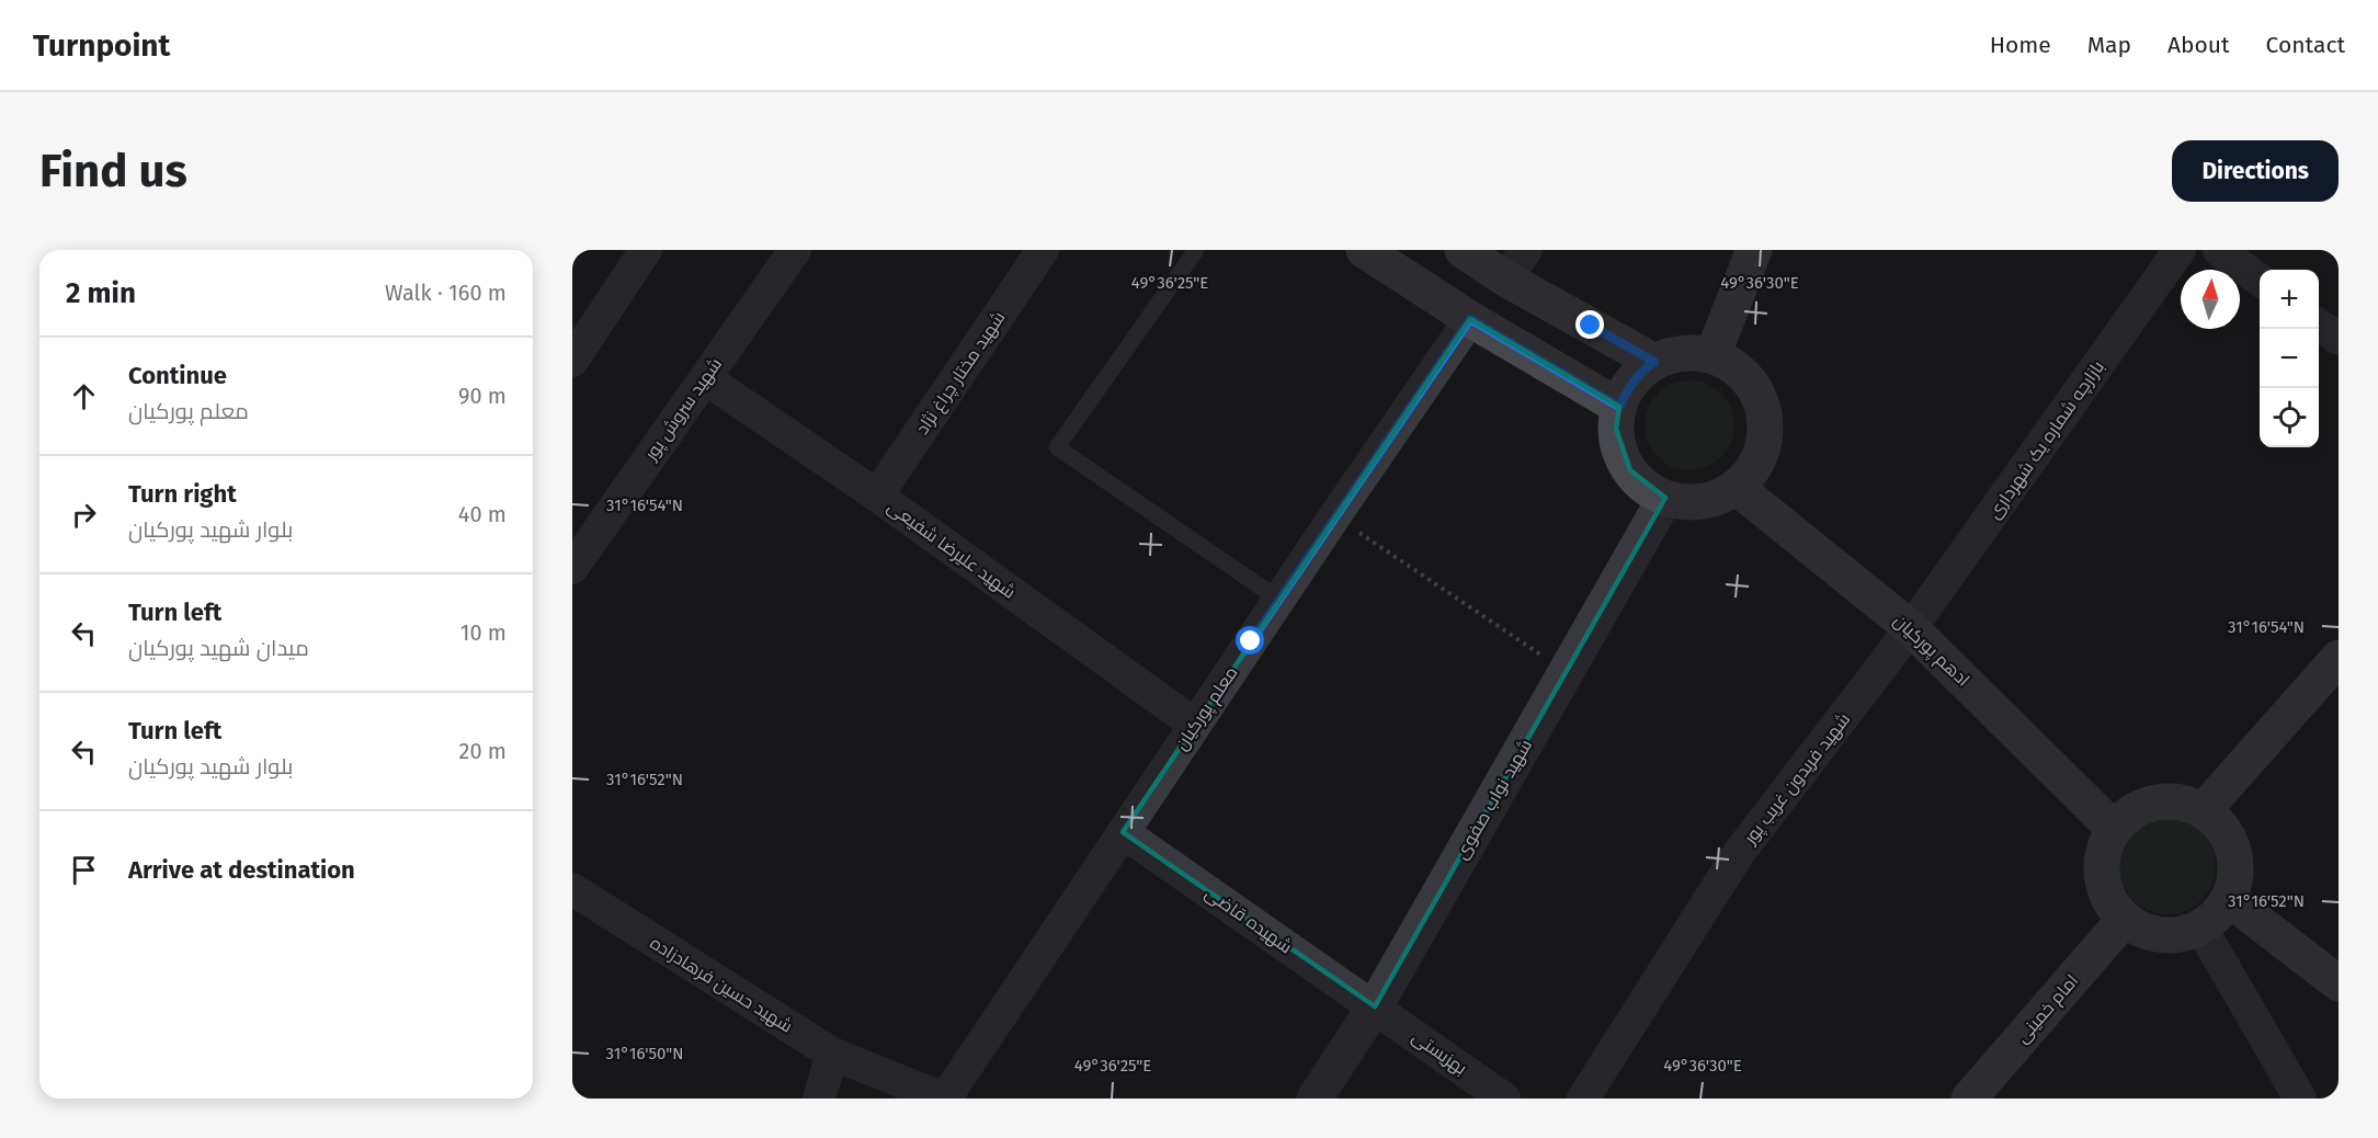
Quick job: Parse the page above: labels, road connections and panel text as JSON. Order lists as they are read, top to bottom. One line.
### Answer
{"streets":{"main road":["ادهم پورکیان","امام خمینی"],"street":["شهید مختار چراغ نژاد","شهید سروش پور","بازارچه شماره یک شهرداری","شهید علیرضا شفیعی","معلم پورکیان","شهید فریدون غریب پور","شهید نواب صفوی","شهیده قاضی","شهید حسین فرهادزاده","بهزیستی"]},"crossings":[["شهید مختار چراغ نژاد","شهید علیرضا شفیعی"],["شهید سروش پور","شهید علیرضا شفیعی"],["بازارچه شماره یک شهرداری","ادهم پورکیان"],["بازارچه شماره یک شهرداری","شهید فریدون غریب پور"],["شهید علیرضا شفیعی","معلم پورکیان"],["ادهم پورکیان","شهید فریدون غریب پور"],["ادهم پورکیان","شهید نواب صفوی"],["ادهم پورکیان","امام خمینی"],["معلم پورکیان","شهیده قاضی"],["معلم پورکیان","شهید حسین فرهادزاده"],["شهید نواب صفوی","شهیده قاضی"],["شهید نواب صفوی","بهزیستی"],["شهیده قاضی","بهزیستی"]],"north":"top","page":{"header":"Turnpoint","nav":["Home","Map","About","Contact"],"buttons":"Directions","title":"Find us","heading":["2 min","Walk · 160 m"],"map_buttons":["+","−"],"list":[["Continue","معلم پورکیان","90 m"],["Turn right","بلوار شهید پورکیان","40 m"],["Turn left","میدان شهید پورکیان","10 m"],["Turn left","بلوار شهید پورکیان","20 m"],"Arrive at destination"]},"coordinates":["49°36'25\"E","49°36'30\"E","31°16'54\"N","31°16'52\"N","31°16'50\"N"]}
